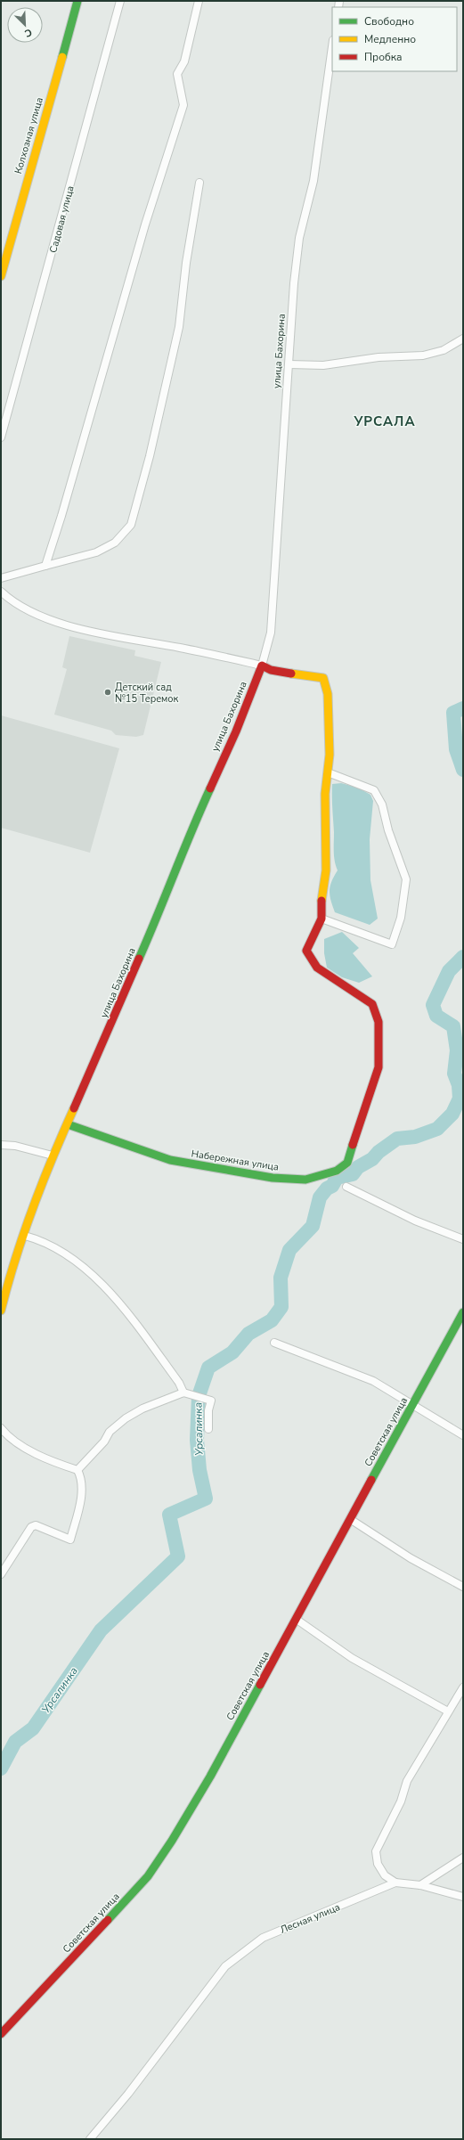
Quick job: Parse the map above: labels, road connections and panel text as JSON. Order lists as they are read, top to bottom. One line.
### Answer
{"streets":{"street":["Колхозная улица","Садовая улица","улица Бахорина","Набережная улица","Советская улица","Лесная улица"]},"crossings":[["улица Бахорина","Набережная улица"]],"districts":["УРСАЛА"],"water":["Урсалинка"],"places":["Детский сад №15 Теремок"],"legend":["Свободно","Медленно","Пробка"],"north":"bottom right"}
